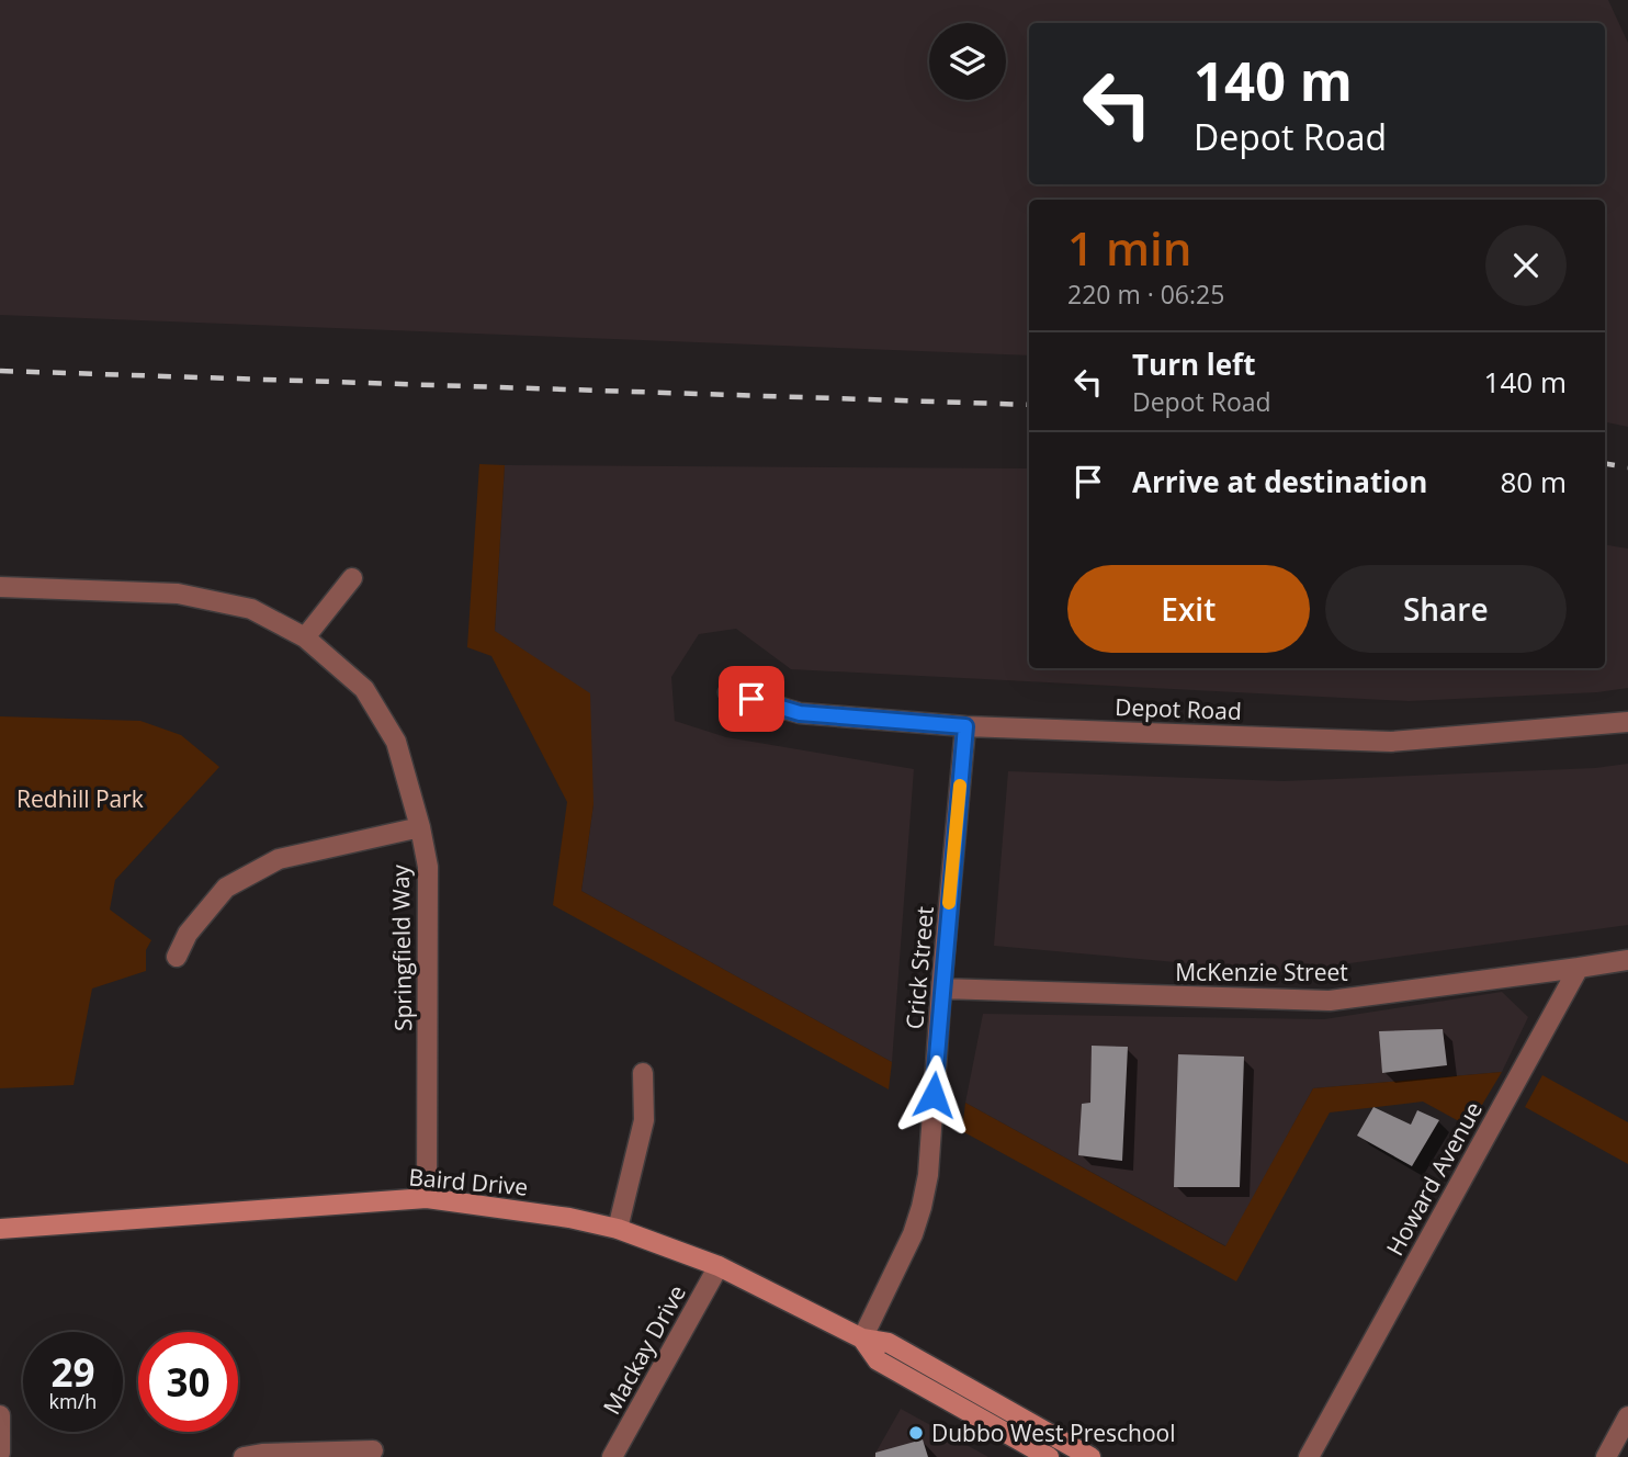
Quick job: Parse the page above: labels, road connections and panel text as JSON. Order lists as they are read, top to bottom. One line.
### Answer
{"streets":{"street":["Depot Road","Springfield Way","Crick Street","McKenzie Street","Howard Avenue","Baird Drive","Mackay Drive"]},"crossings":[["Depot Road","Crick Street"],["Springfield Way","Baird Drive"],["Crick Street","McKenzie Street"],["Crick Street","Baird Drive"],["McKenzie Street","Howard Avenue"],["Baird Drive","Mackay Drive"]],"parks":["Redhill Park"],"places":["Dubbo West Preschool"],"page":{"turn":["140 m","Depot Road"],"heading":["1 min","220 m · 06:25"],"list":[{"name":"Turn left","note":"Depot Road","value":"140 m"},{"name":"Arrive at destination","value":"80 m"}],"buttons":["Exit","Share"],"speed":"29 km/h","limit":"30"}}
